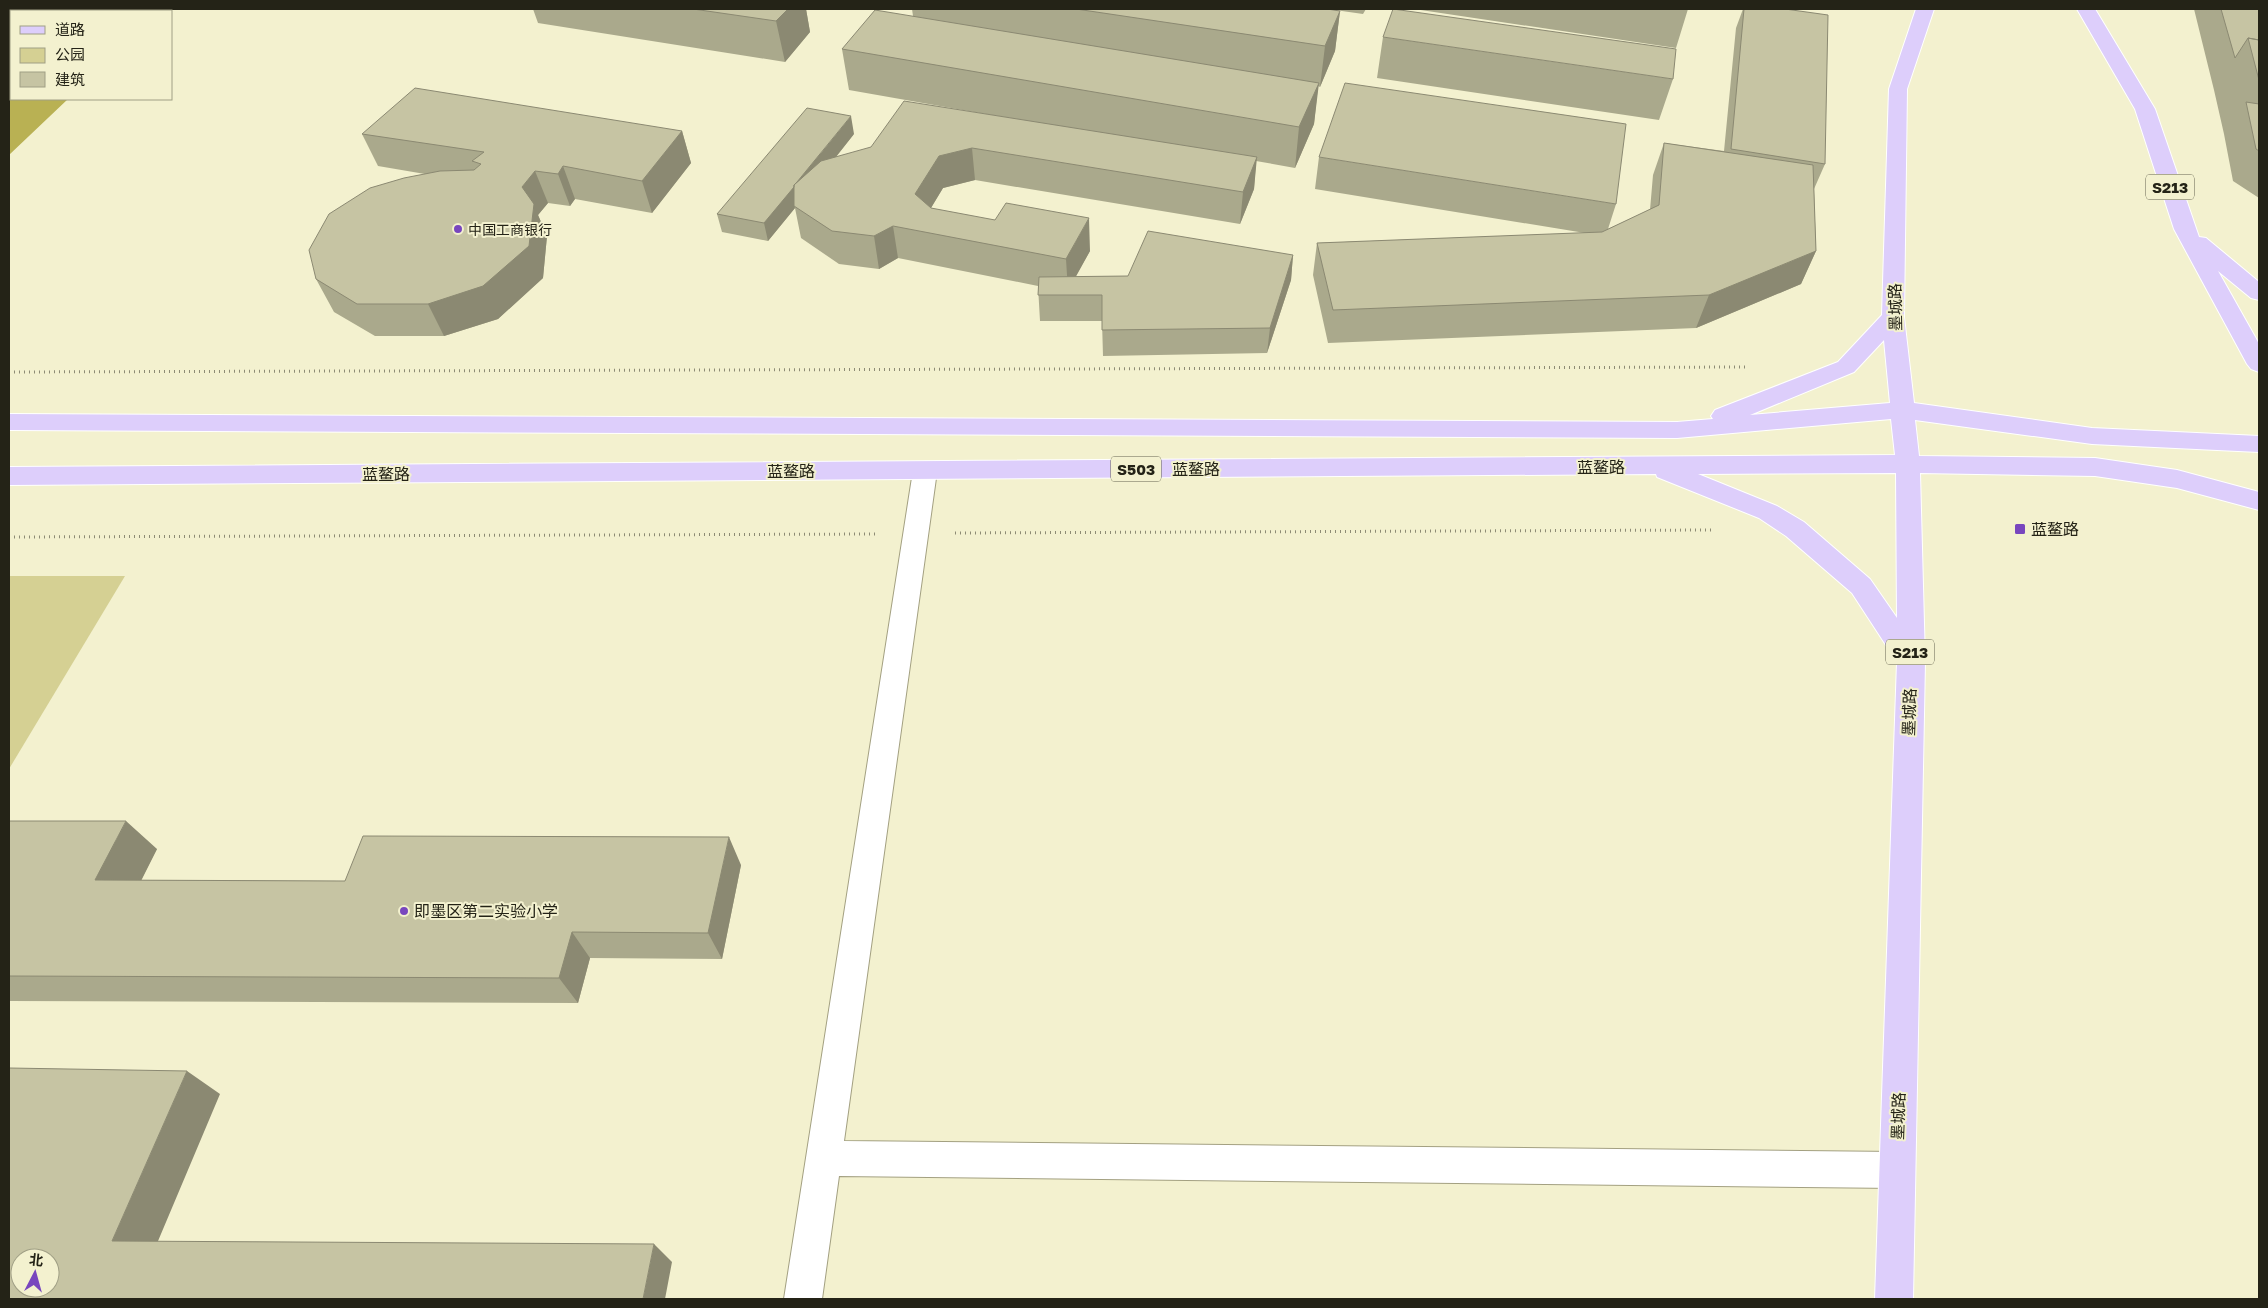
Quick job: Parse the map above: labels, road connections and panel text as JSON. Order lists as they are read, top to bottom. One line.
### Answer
{"streets":{"main road":["S213","墨城路","蓝鳌路","S503"]},"crossings":[["墨城路","蓝鳌路"]],"places":{"other":["中国工商银行","即墨区第二实验小学"],"transit":["蓝鳌路"]},"legend":["道路","公园","建筑"],"north":"top"}
